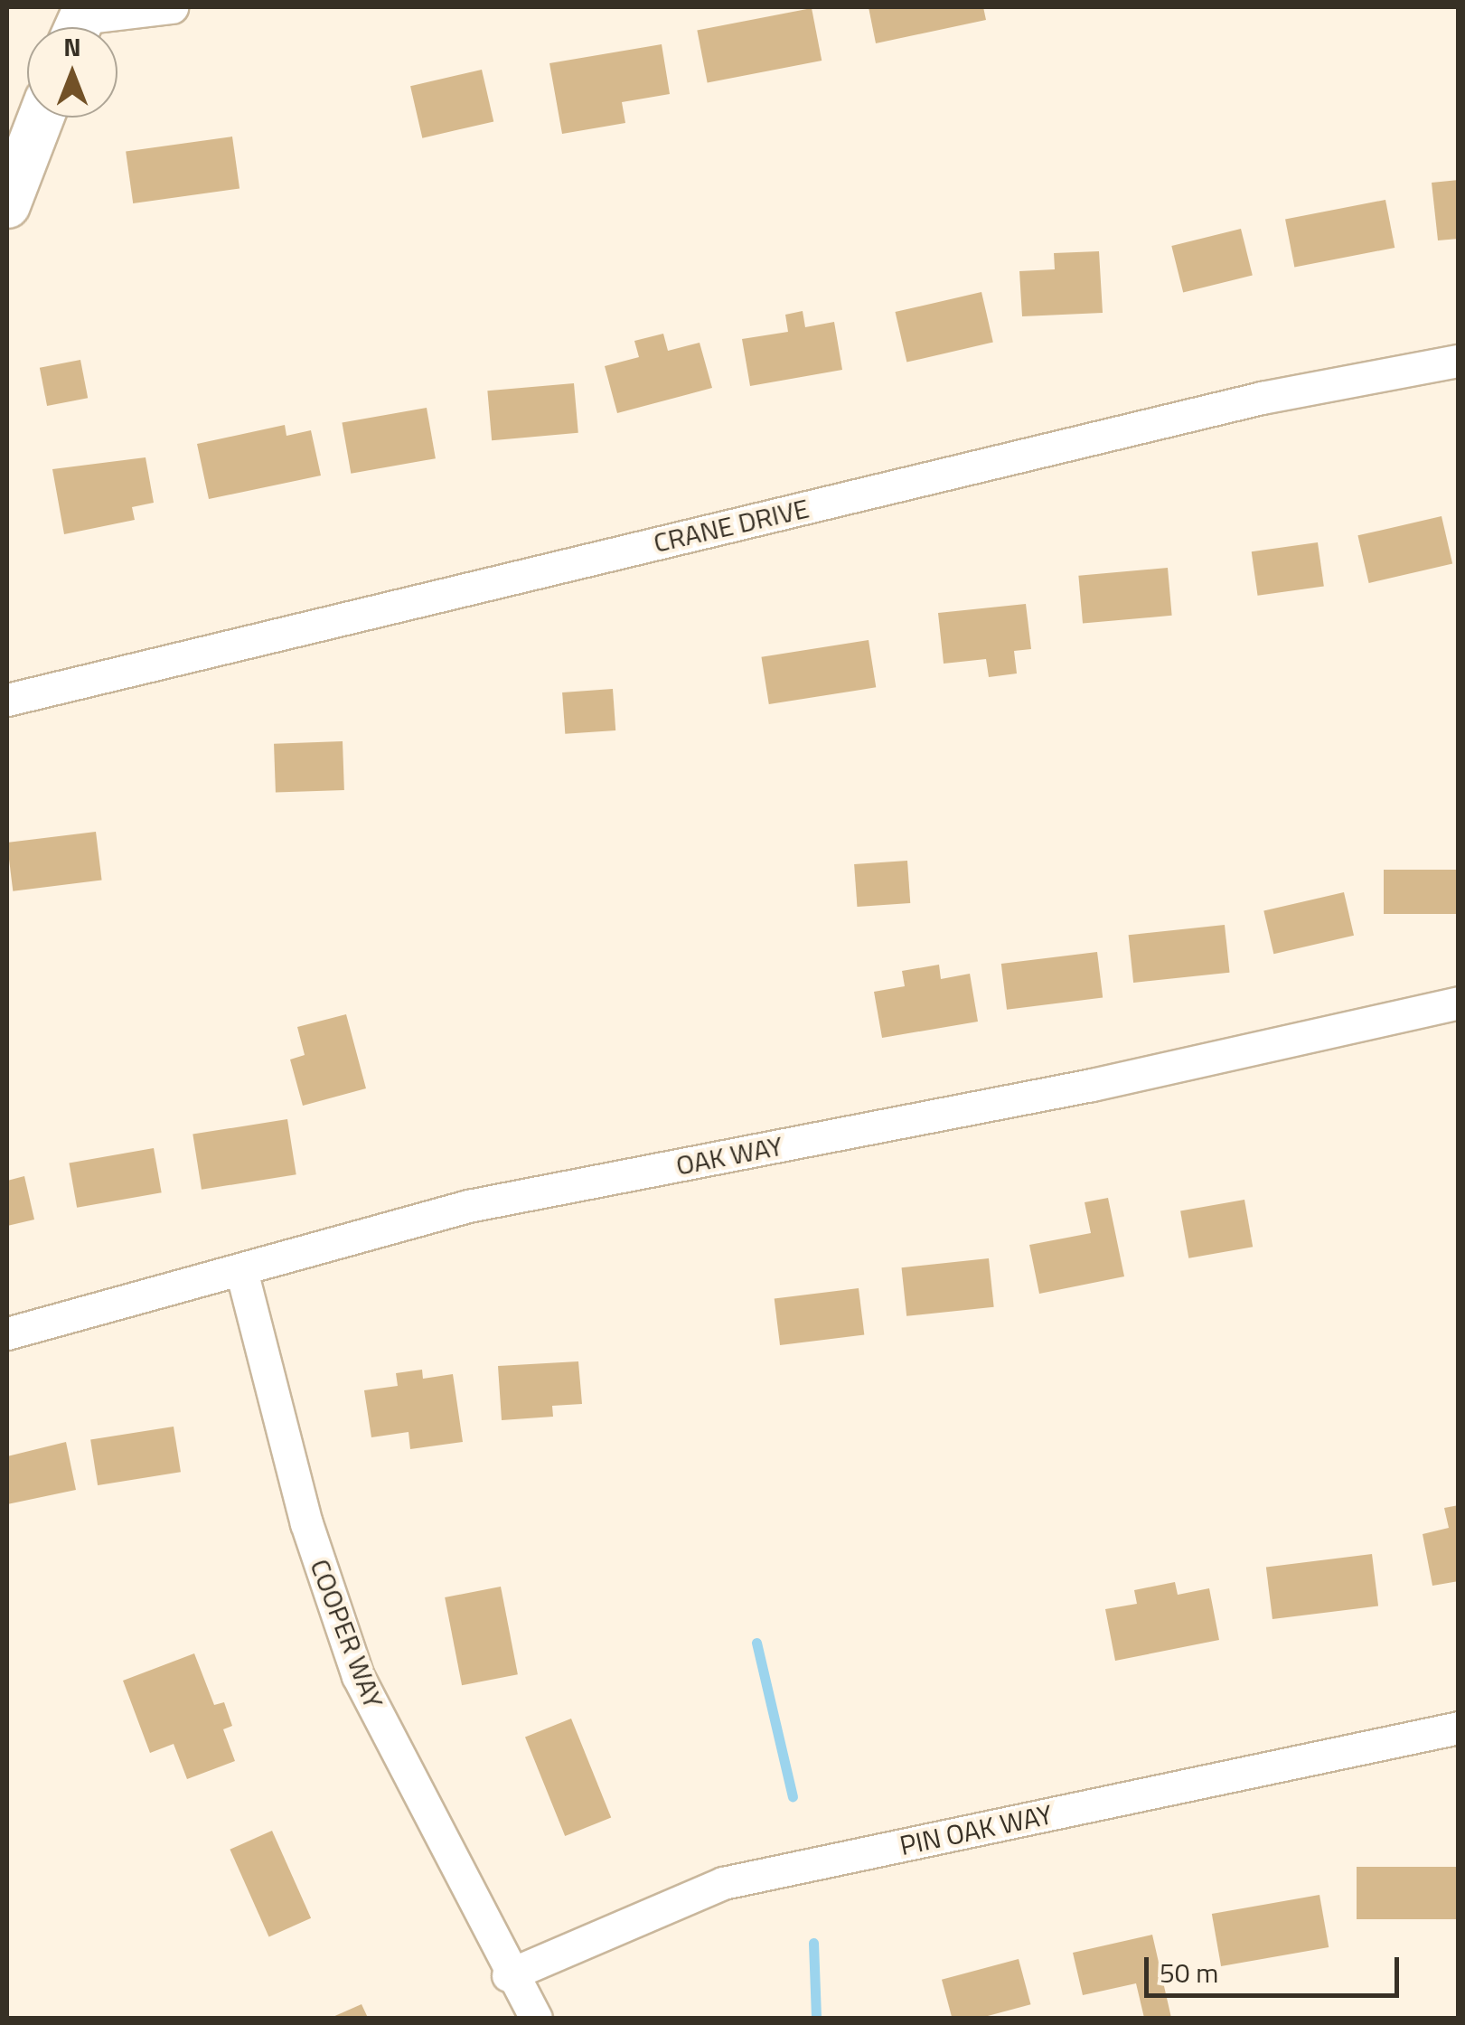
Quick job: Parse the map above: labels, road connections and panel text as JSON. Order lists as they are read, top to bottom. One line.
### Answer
{"streets":{"street":["CRANE DRIVE","OAK WAY","COOPER WAY","PIN OAK WAY"]},"crossings":[["OAK WAY","COOPER WAY"],["COOPER WAY","PIN OAK WAY"]],"scale_bar":"50 m","north":"top"}
